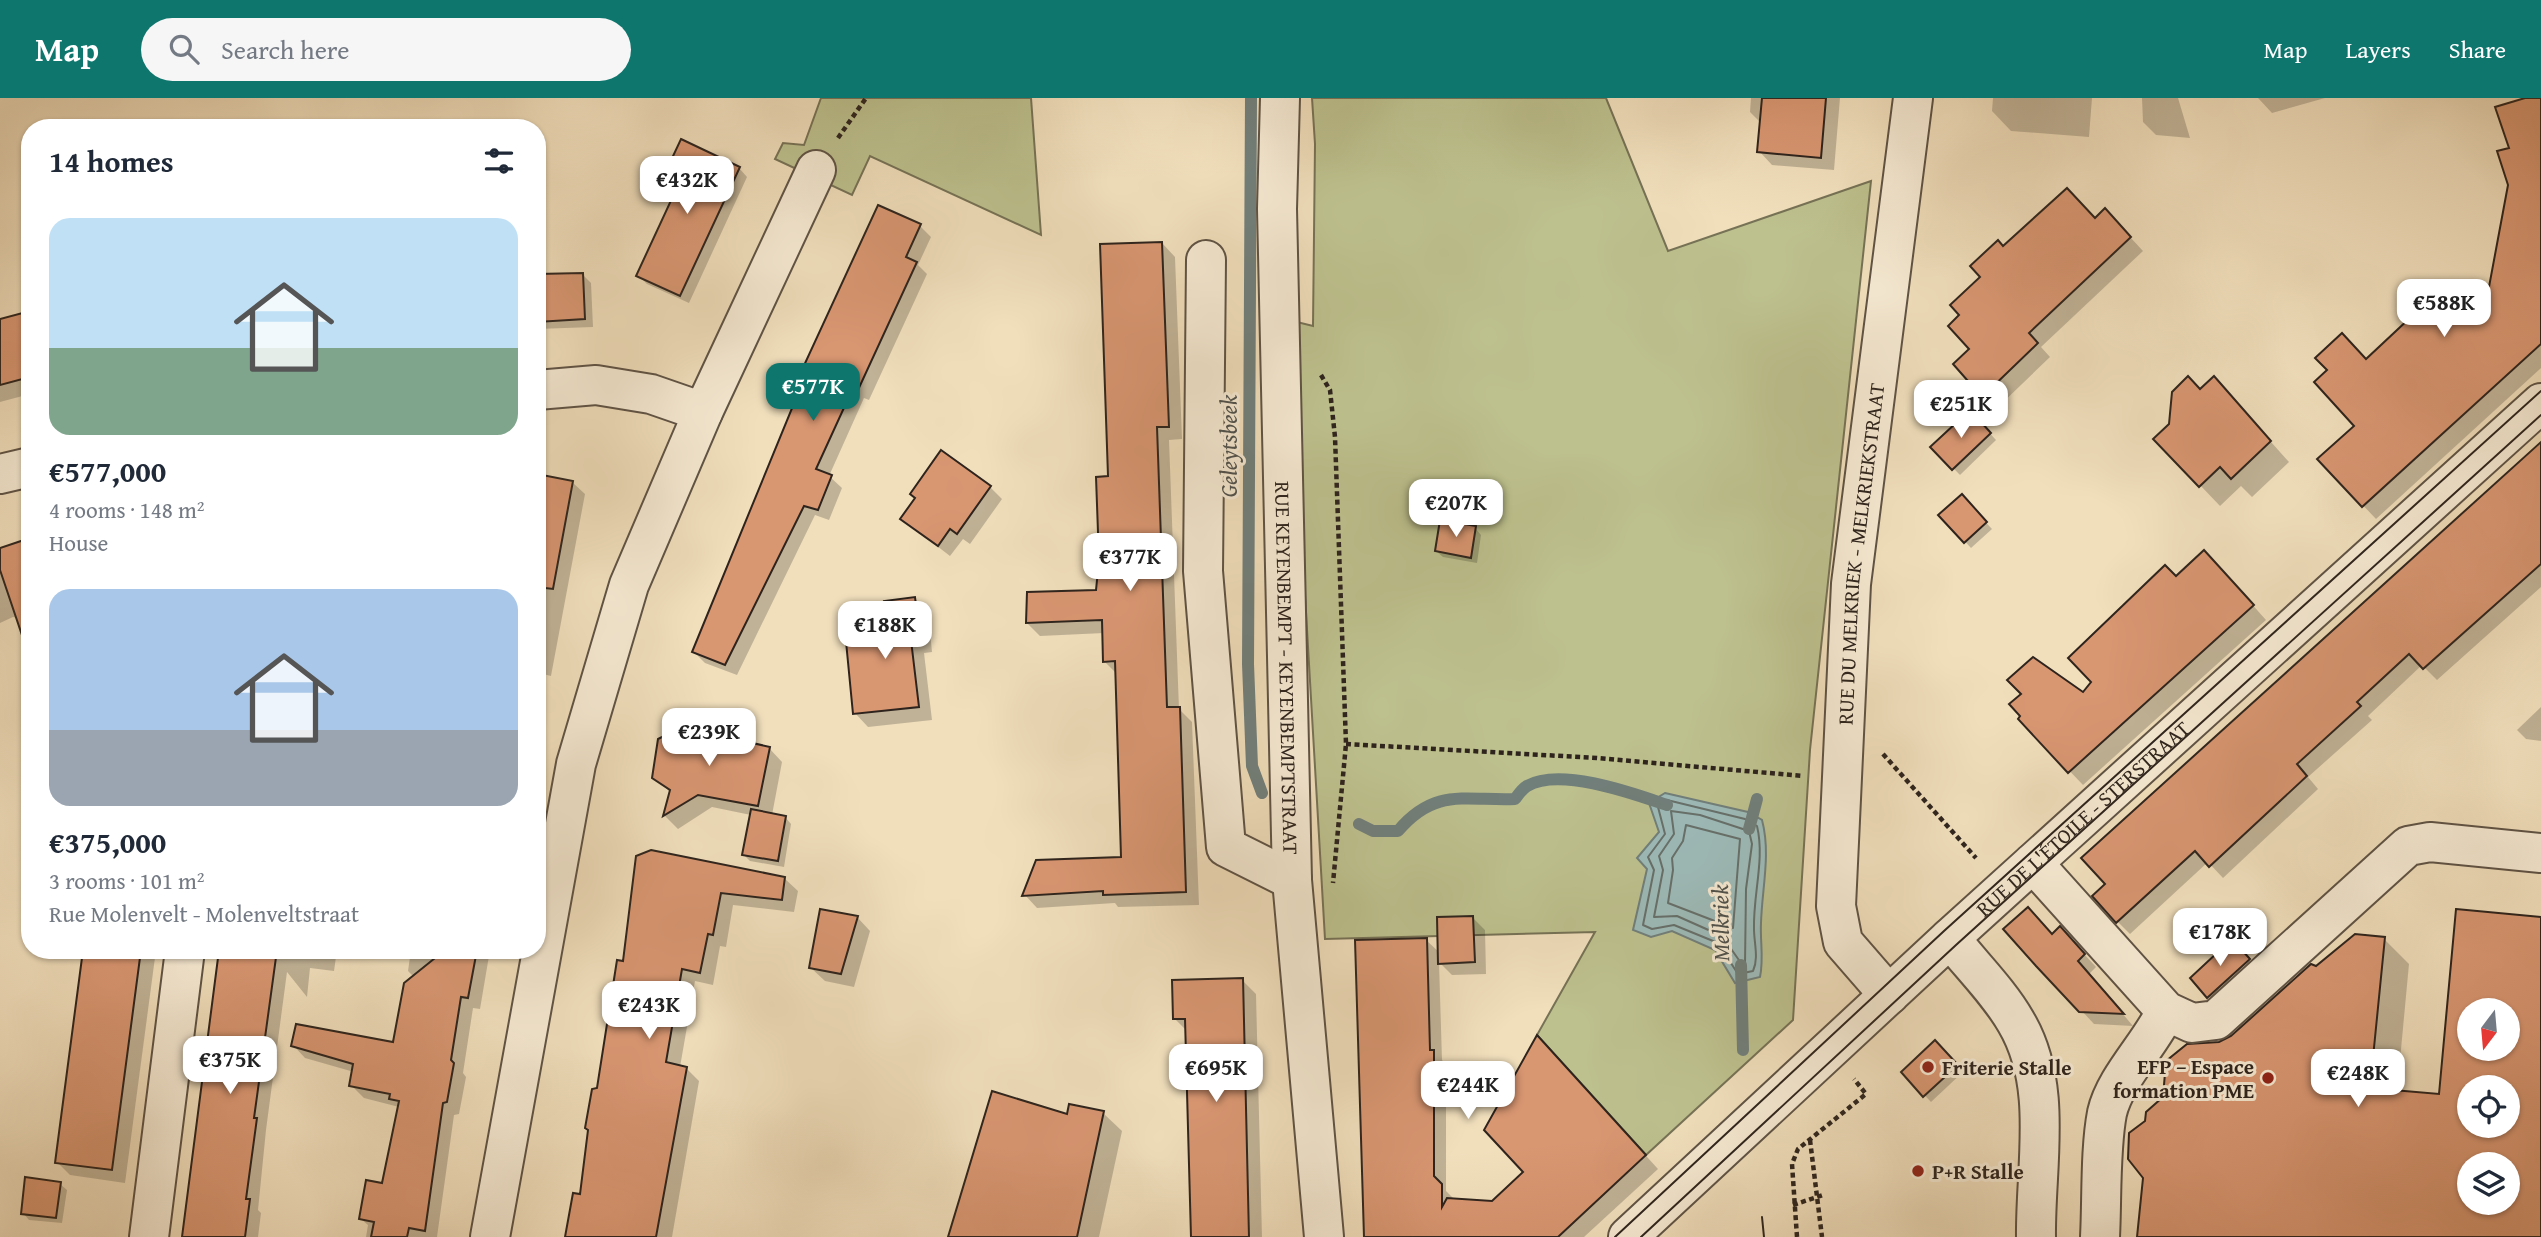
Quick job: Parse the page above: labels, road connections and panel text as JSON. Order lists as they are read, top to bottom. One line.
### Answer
{"streets":{"street":["RUE DU MELKRIEK - MELKRIEKSTRAAT","RUE KEYENBEMPT - KEYENBEMPTSTRAAT","RUE DE L'ÉTOILE - STERSTRAAT"]},"crossings":[["RUE DU MELKRIEK - MELKRIEKSTRAAT","RUE DE L'ÉTOILE - STERSTRAAT"]],"water":["Geleytsbeek","Melkriek"],"places":["Friterie Stalle","EFP – Espace formation PME","P+R Stalle"],"north":"bottom","page":{"header":"Map","search":"Search here","nav":["Map","Layers","Share"],"heading":"14 homes","price":["€432K","€588K","€577K","€251K","€207K","€377K","€188K","€239K","€178K","€243K","€375K","€695K","€248K","€244K"],"list":[{"name":"€577,000","note":"4 rooms · 148 m² · House"},{"name":"€375,000","note":"3 rooms · 101 m² · Rue Molenvelt - Molenveltstraat"}]}}
